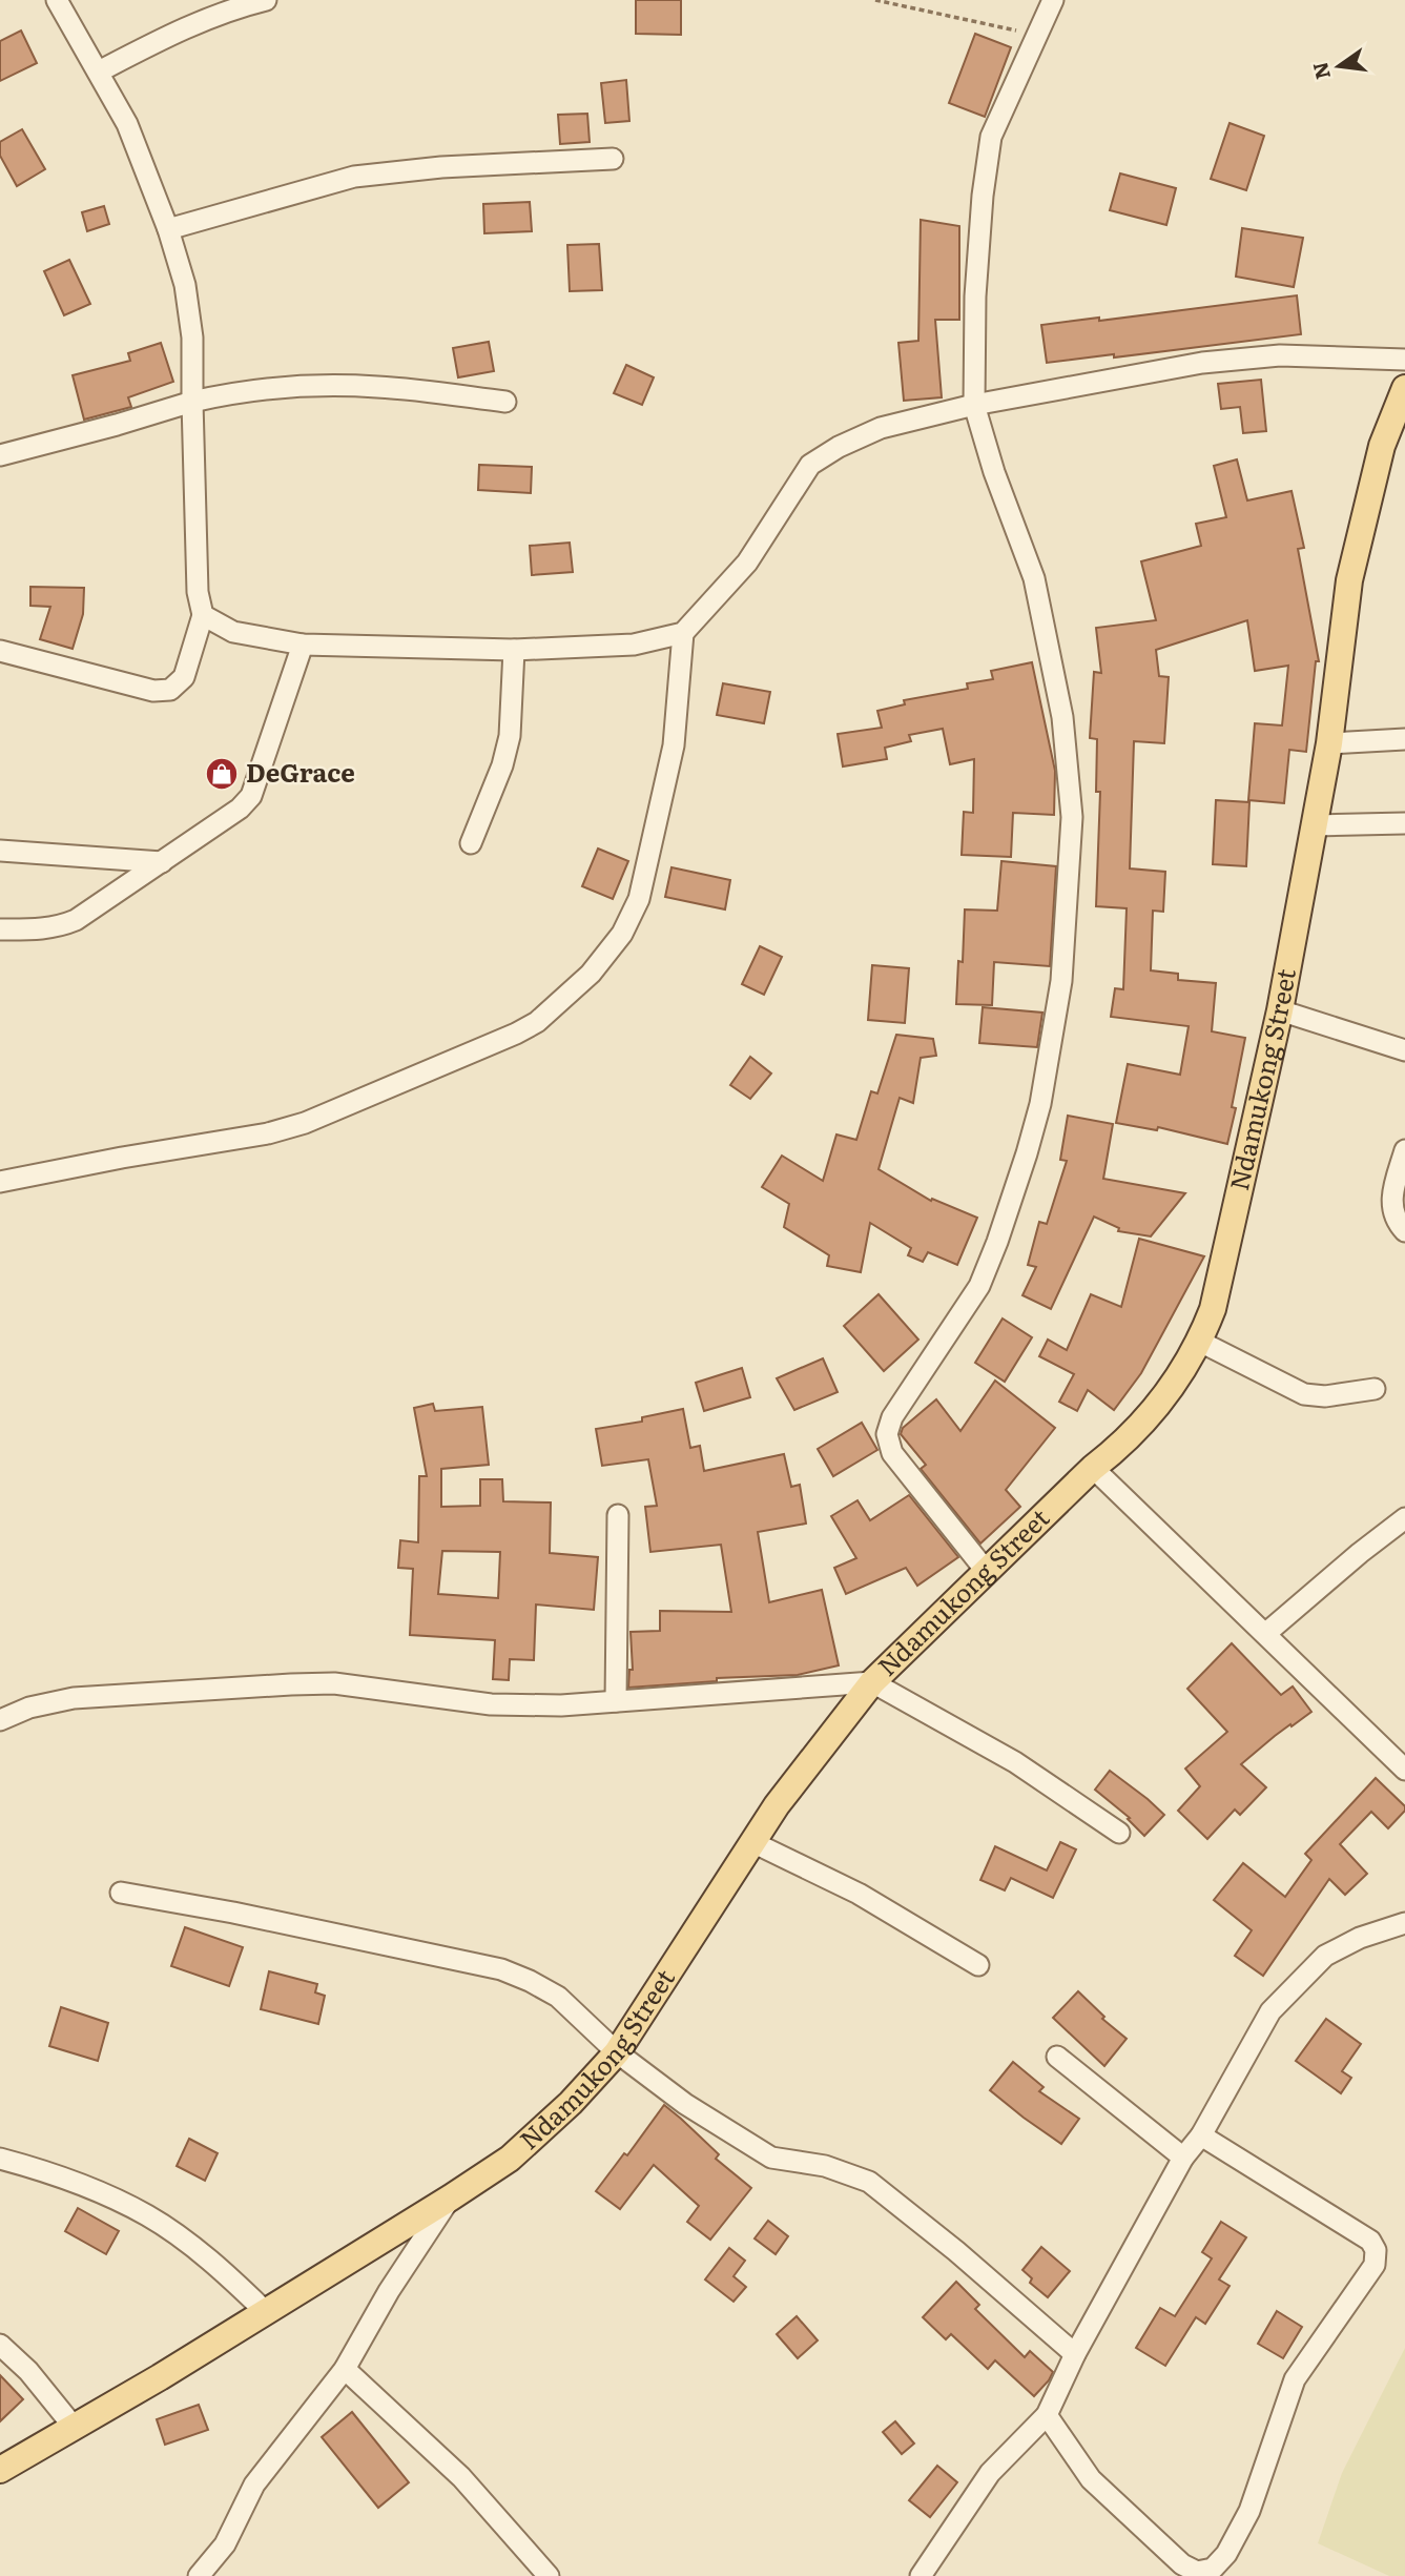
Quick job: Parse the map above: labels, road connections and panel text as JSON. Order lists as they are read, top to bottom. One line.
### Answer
{"streets":{"main road":["Ndamukong Street"]},"places":{"shop":["DeGrace"]},"north":"left"}
